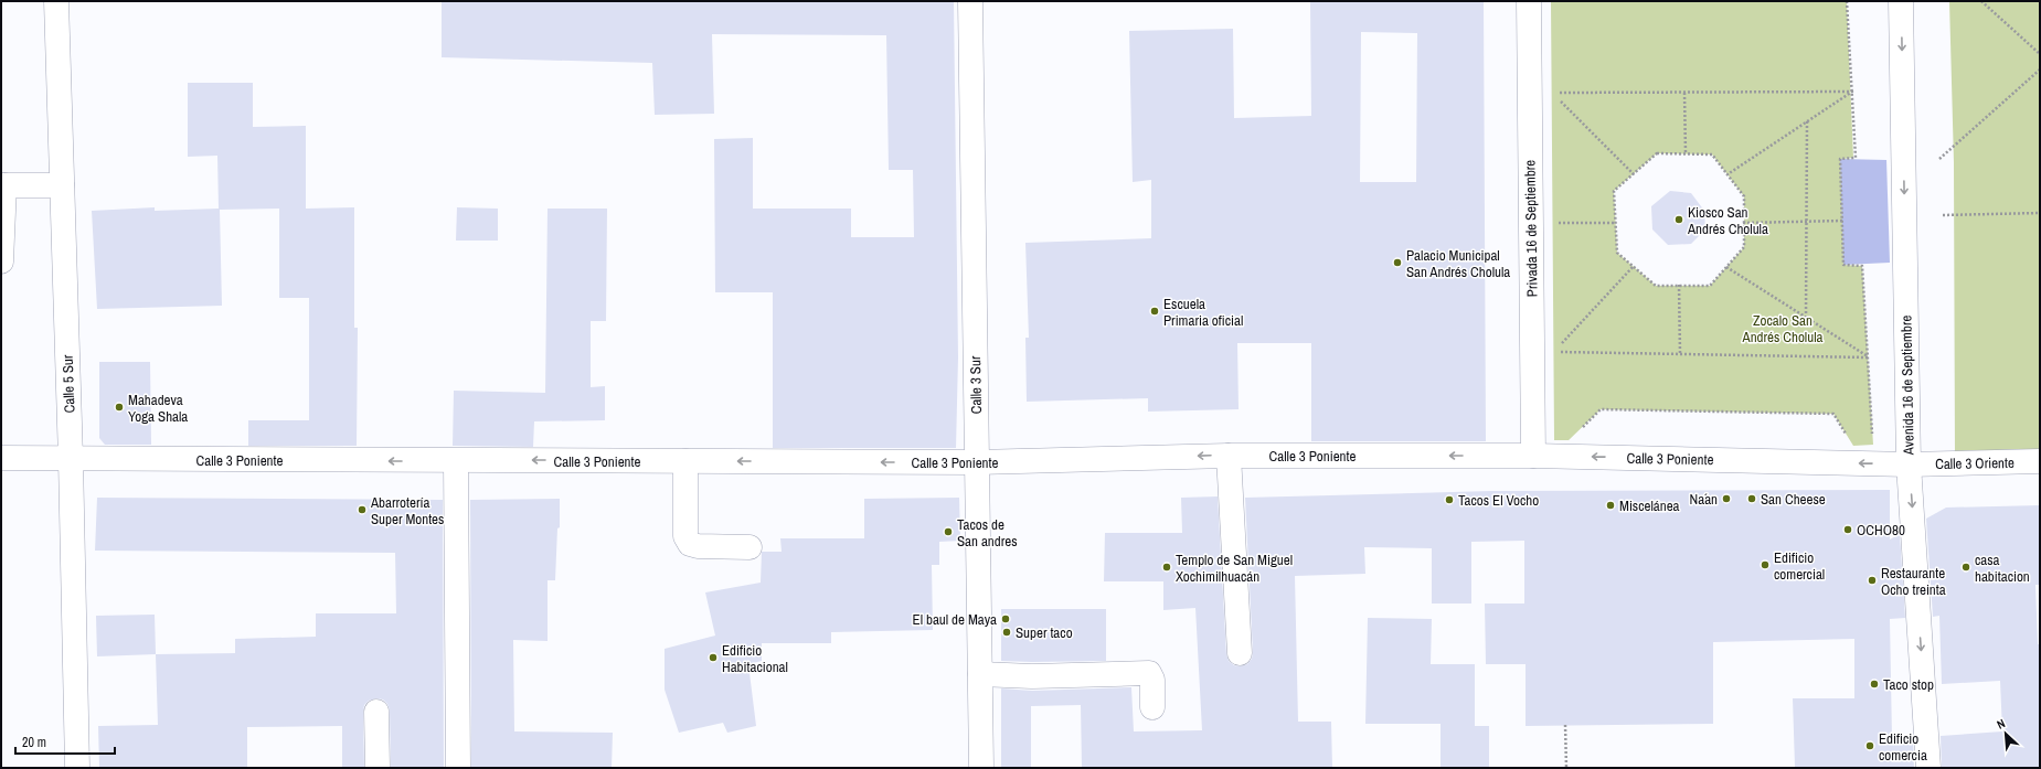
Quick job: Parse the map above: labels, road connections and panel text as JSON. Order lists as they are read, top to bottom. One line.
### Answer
{"streets":{"street":["Privada 16 de Septiembre","Calle 5 Sur","Calle 3 Sur","Avenida 16 de Septiembre","Calle 3 Poniente","Calle 3 Oriente"]},"crossings":[["Privada 16 de Septiembre","Calle 3 Poniente"],["Calle 5 Sur","Calle 3 Poniente"],["Calle 3 Sur","Calle 3 Poniente"],["Avenida 16 de Septiembre","Calle 3 Poniente"],["Avenida 16 de Septiembre","Calle 3 Oriente"],["Calle 3 Poniente","Calle 3 Oriente"]],"one_way":["Avenida 16 de Septiembre","Calle 3 Poniente"],"parks":["Zocalo San Andrés Cholula"],"places":["Kiosco San Andrés Cholula","Palacio Municipal San Andrés Cholula","Escuela Primaria oficial","Mahadeva Yoga Shala","Na´an","San Cheese","Tacos El Vocho","Miscelánea","Abarrotería Super Montes","OCHO80","Tacos de San andres","Edificio comercial","Templo de San Miguel Xochimilhuacán","casa habitacion","Restaurante Ocho treinta","El baul de Maya","Super taco","Edificio Habitacional","Taco stop","Edificio comercia"],"scale_bar":"20 m","north":"top left"}
